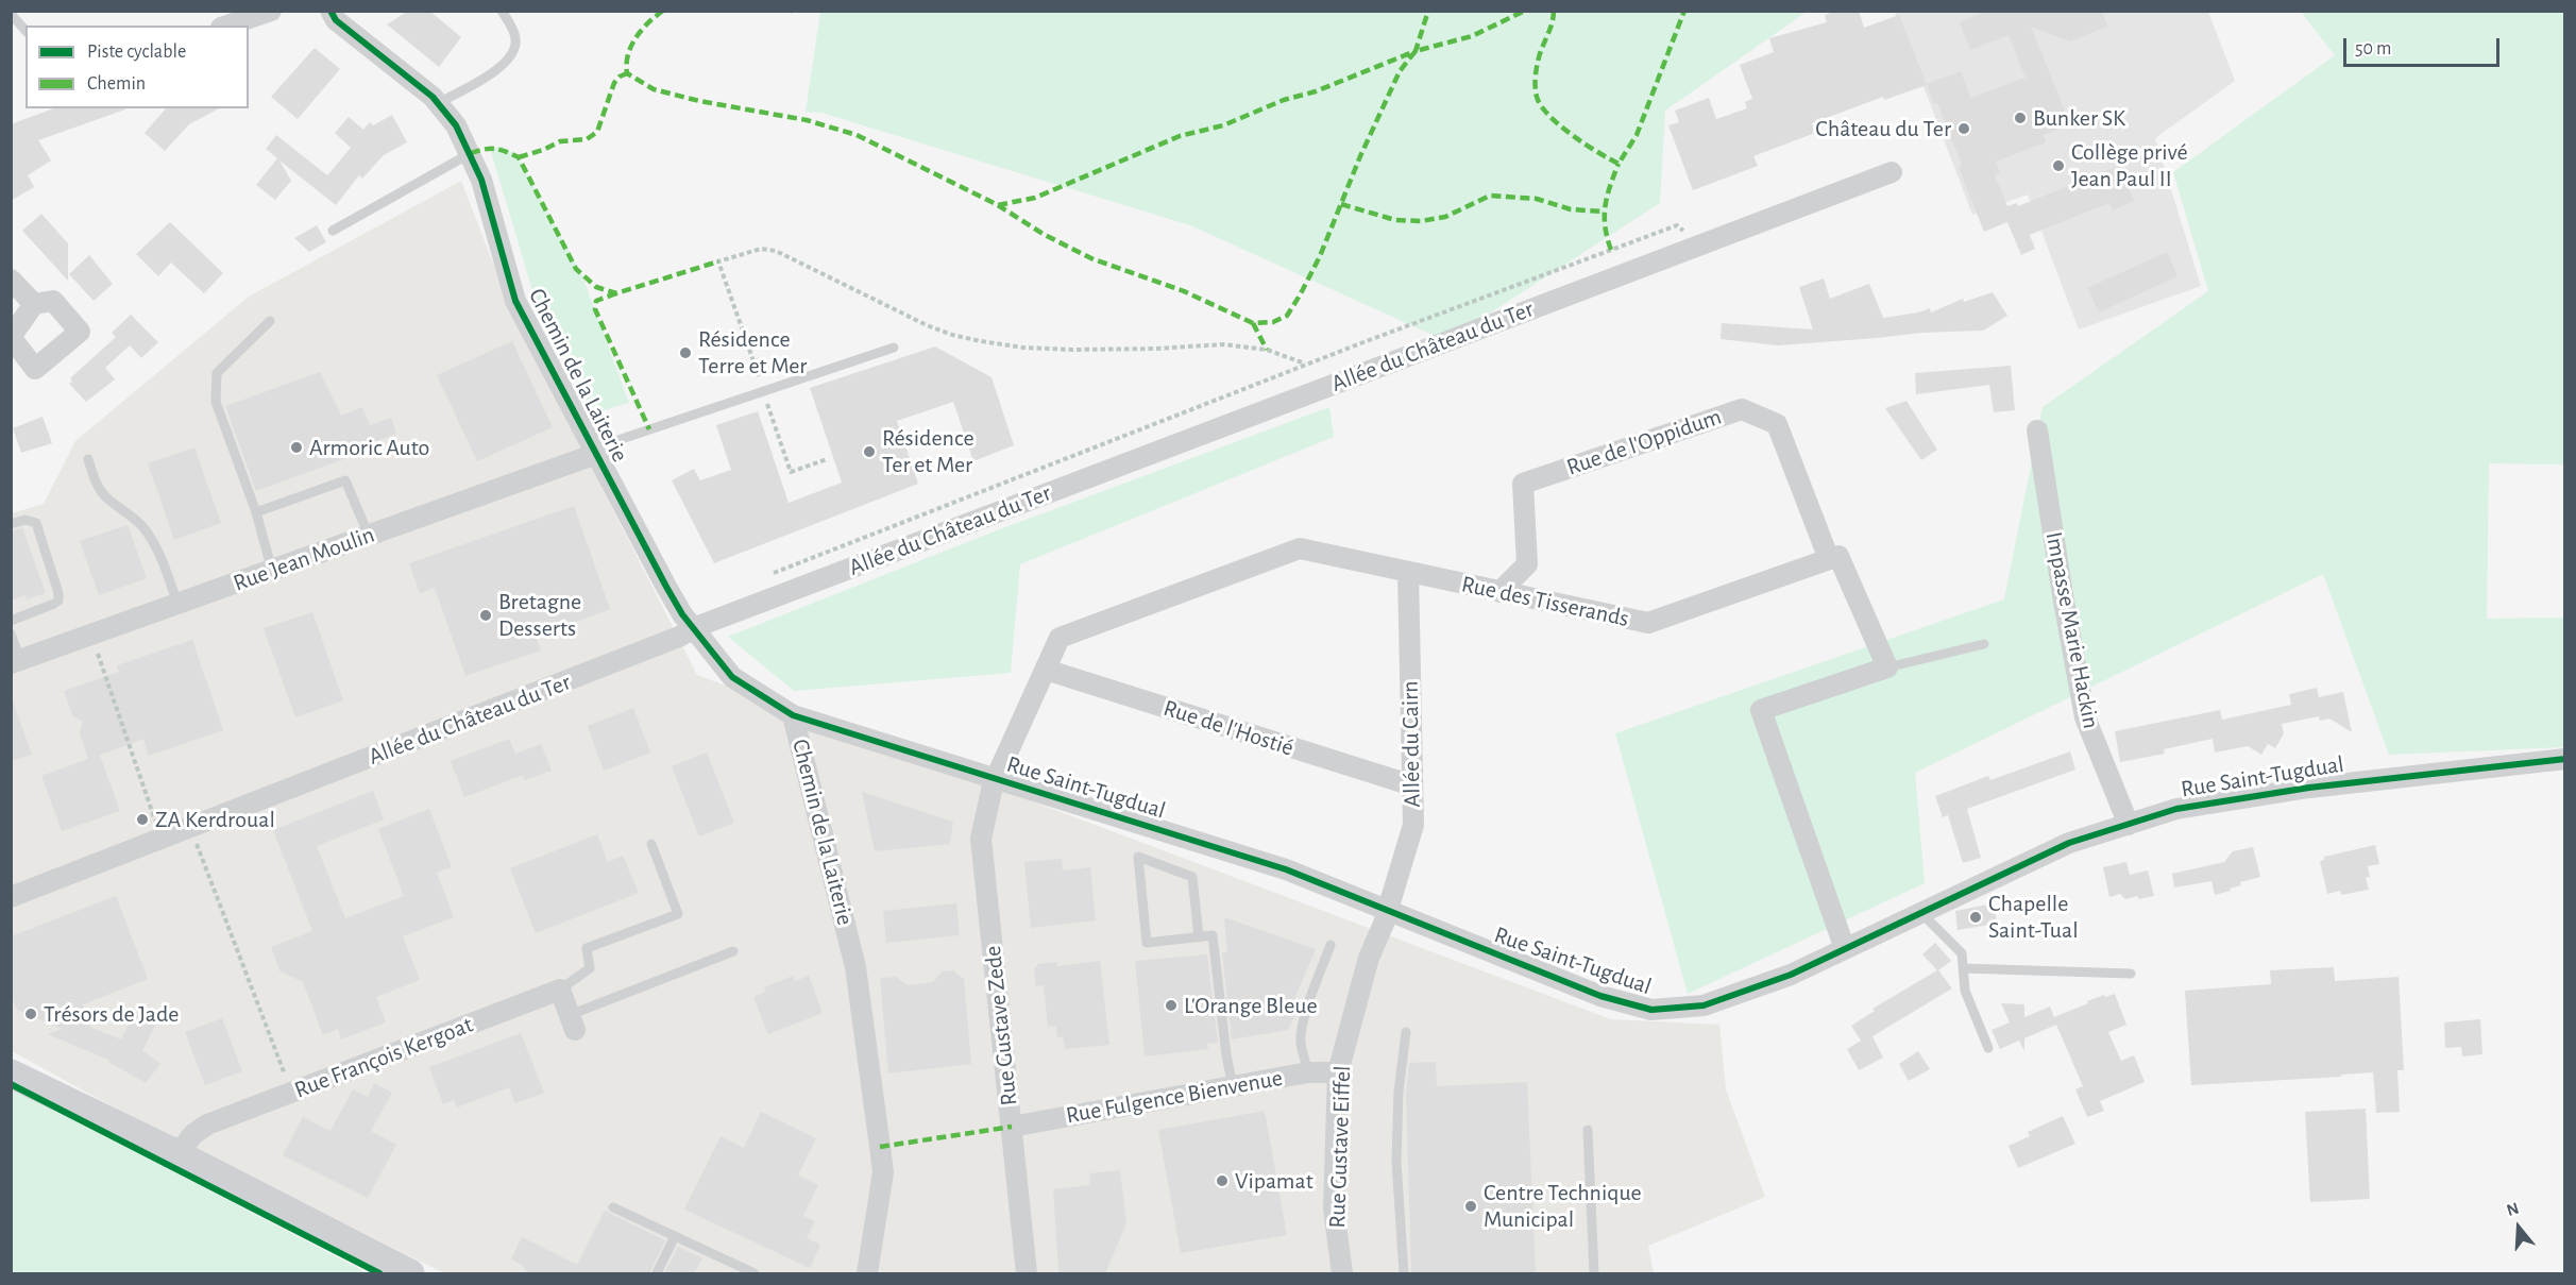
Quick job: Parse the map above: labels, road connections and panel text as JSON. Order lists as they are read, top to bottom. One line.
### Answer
{"streets":{"street":["Allée du Château du Ter","Chemin de la Laiterie","Rue de l'Oppidum","Rue Jean Moulin","Rue des Tisserands","Impasse Marie Hackin","Rue de l'Hostié","Allée du Cairn","Rue Saint-Tugdual","Rue Gustave Zede","Rue François Kergoat","Rue Fulgence Bienvenue","Rue Gustave Eiffel"]},"crossings":[["Allée du Château du Ter","Chemin de la Laiterie"],["Chemin de la Laiterie","Rue Jean Moulin"],["Chemin de la Laiterie","Rue Saint-Tugdual"],["Rue de l'Oppidum","Rue des Tisserands"],["Rue des Tisserands","Rue de l'Hostié"],["Rue des Tisserands","Allée du Cairn"],["Rue des Tisserands","Rue Saint-Tugdual"],["Rue des Tisserands","Rue Gustave Zede"],["Impasse Marie Hackin","Rue Saint-Tugdual"],["Rue de l'Hostié","Allée du Cairn"],["Allée du Cairn","Rue Saint-Tugdual"],["Allée du Cairn","Rue Gustave Eiffel"],["Rue Saint-Tugdual","Rue Gustave Zede"],["Rue Saint-Tugdual","Rue Gustave Eiffel"],["Rue Gustave Zede","Rue Fulgence Bienvenue"],["Rue Fulgence Bienvenue","Rue Gustave Eiffel"]],"places":["Bunker SK","Château du Ter","Collège privé Jean Paul II","Résidence Terre et Mer","Armoric Auto","Résidence Ter et Mer","Bretagne Desserts","ZA Kerdroual","Chapelle Saint-Tual","L'Orange Bleue","Trésors de Jade","Vipamat","Centre Technique Municipal"],"legend":["Piste cyclable","Chemin"],"scale_bar":"50 m","north":"top"}
